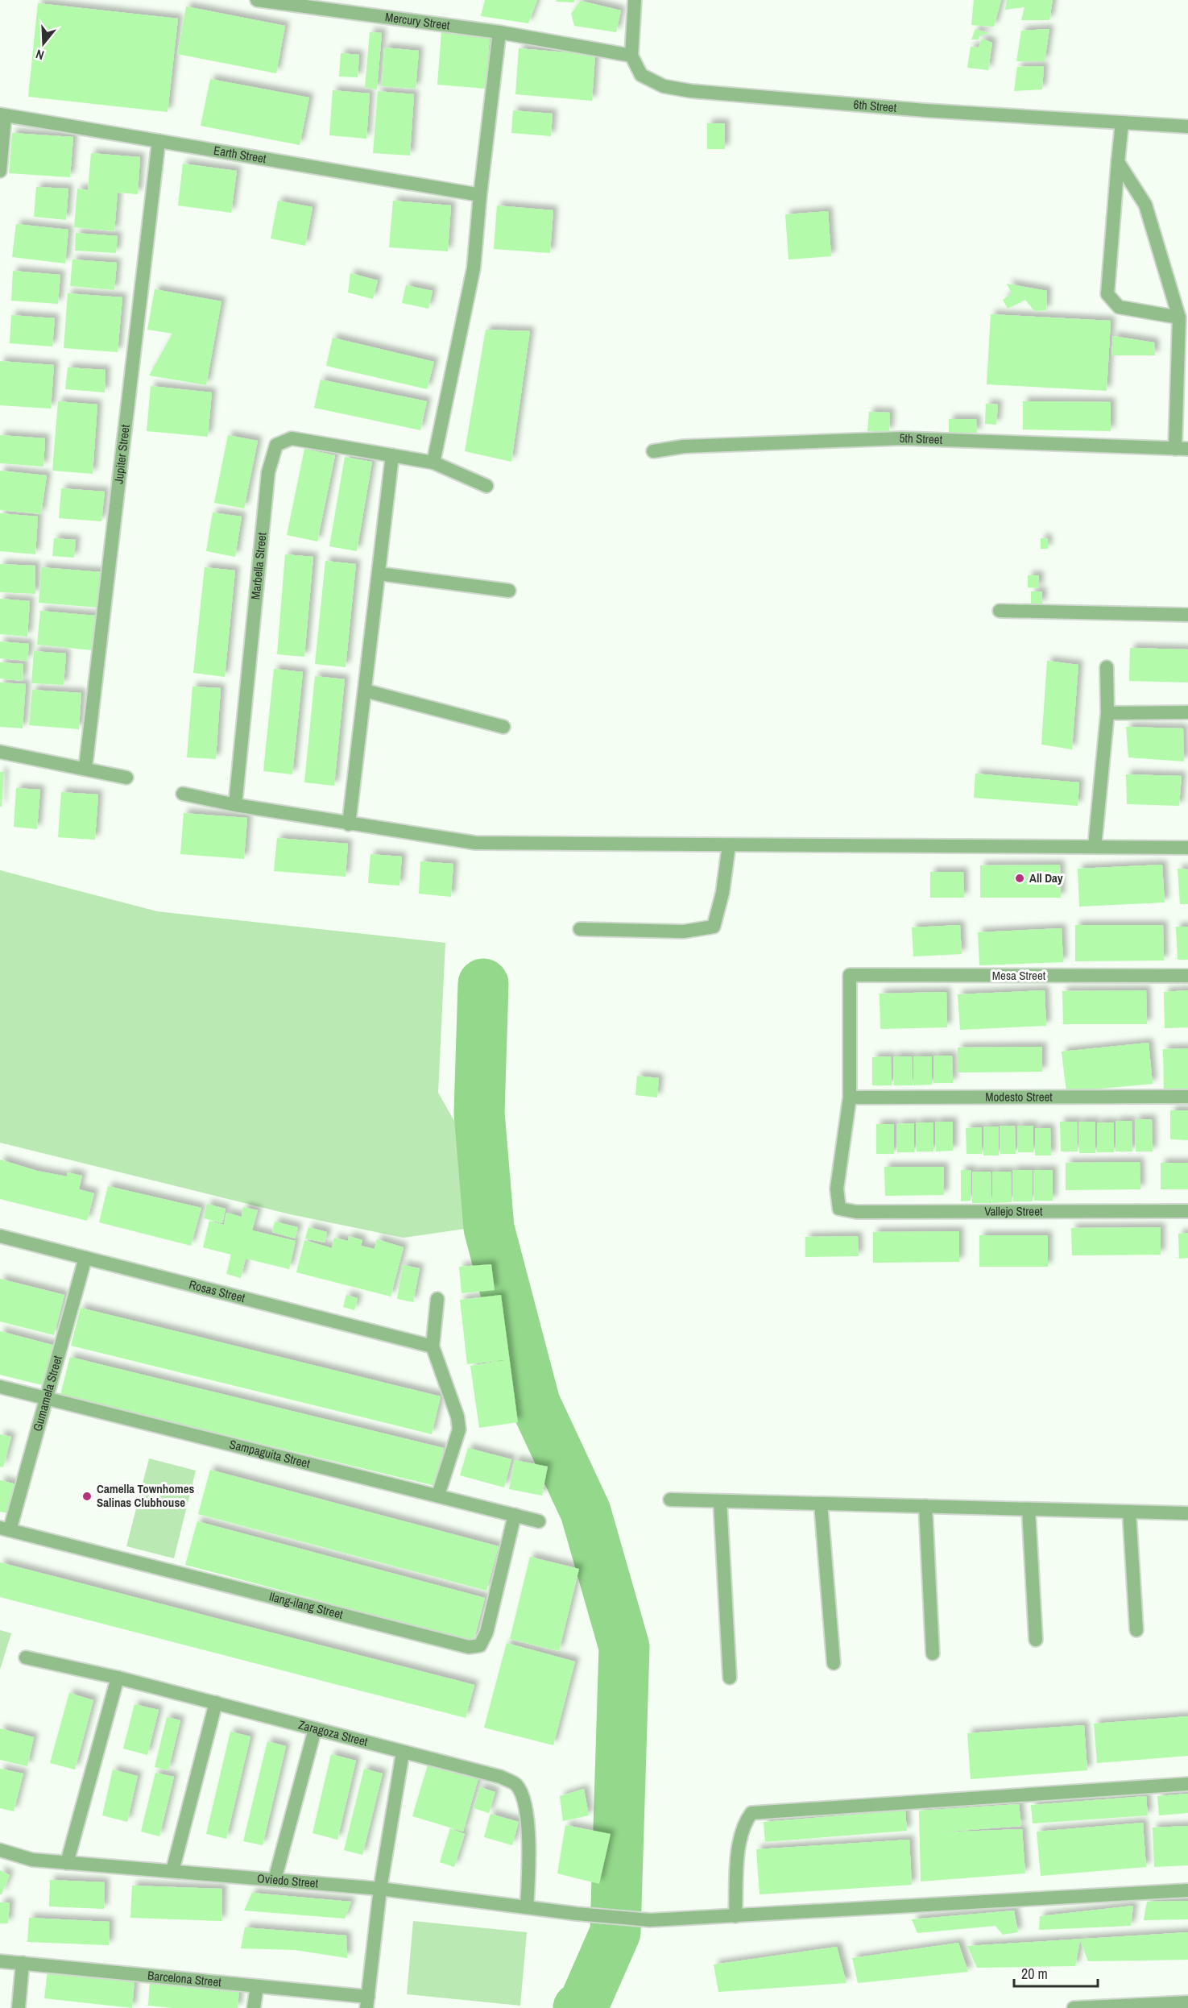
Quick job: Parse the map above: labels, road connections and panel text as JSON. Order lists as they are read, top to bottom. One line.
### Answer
{"streets":{"street":["Mercury Street","6th Street","Earth Street","5th Street","Jupiter Street","Marbella Street","Mesa Street","Modesto Street","Vallejo Street","Rosas Street","Gumamela Street","Sampaguita Street","Ilang-ilang Street","Zaragoza Street","Oviedo Street","Barcelona Street"]},"crossings":[["Mercury Street","6th Street"],["Earth Street","Jupiter Street"],["Mesa Street","Modesto Street"],["Mesa Street","Vallejo Street"],["Modesto Street","Vallejo Street"],["Rosas Street","Gumamela Street"],["Gumamela Street","Sampaguita Street"],["Gumamela Street","Ilang-ilang Street"],["Sampaguita Street","Ilang-ilang Street"],["Zaragoza Street","Oviedo Street"]],"places":["All Day","Camella Townhomes Salinas Clubhouse"],"scale_bar":"20 m","north":"bottom"}
